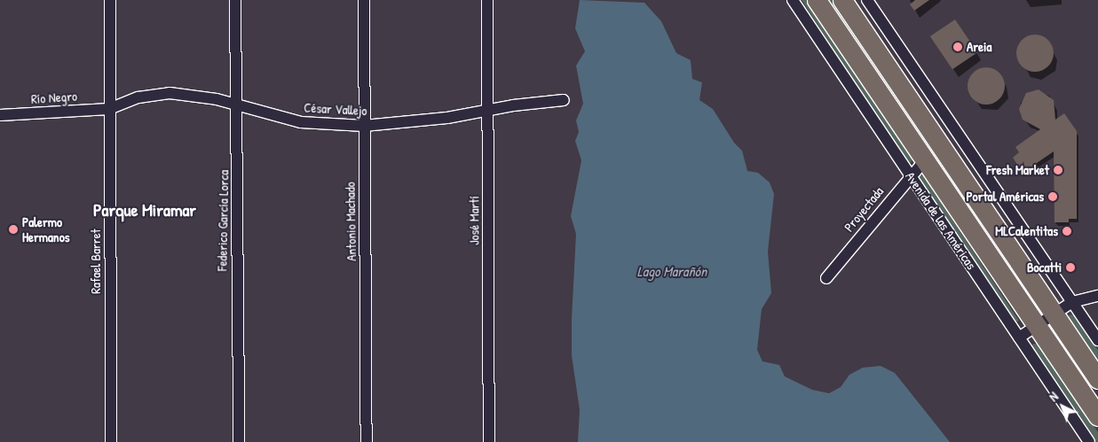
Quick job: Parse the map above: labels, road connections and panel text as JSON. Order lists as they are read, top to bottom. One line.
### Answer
{"streets":{"highway":["Avenida de las Américas"],"street":["Río Negro","César Vallejo","Proyectada","Federico García Lorca","José Martí","Antonio Machado","Rafael Barret"]},"crossings":[["Río Negro","César Vallejo"],["Río Negro","Rafael Barret"],["César Vallejo","Federico García Lorca"],["César Vallejo","José Martí"],["César Vallejo","Antonio Machado"],["César Vallejo","Rafael Barret"],["Proyectada","Avenida de las Américas"]],"districts":["Parque Miramar"],"water":["Lago Marañón"],"places":["Areia","Fresh Market","Portal Américas","Palermo Hermanos","MLCalentitas","Bocatti"],"north":"top left"}
